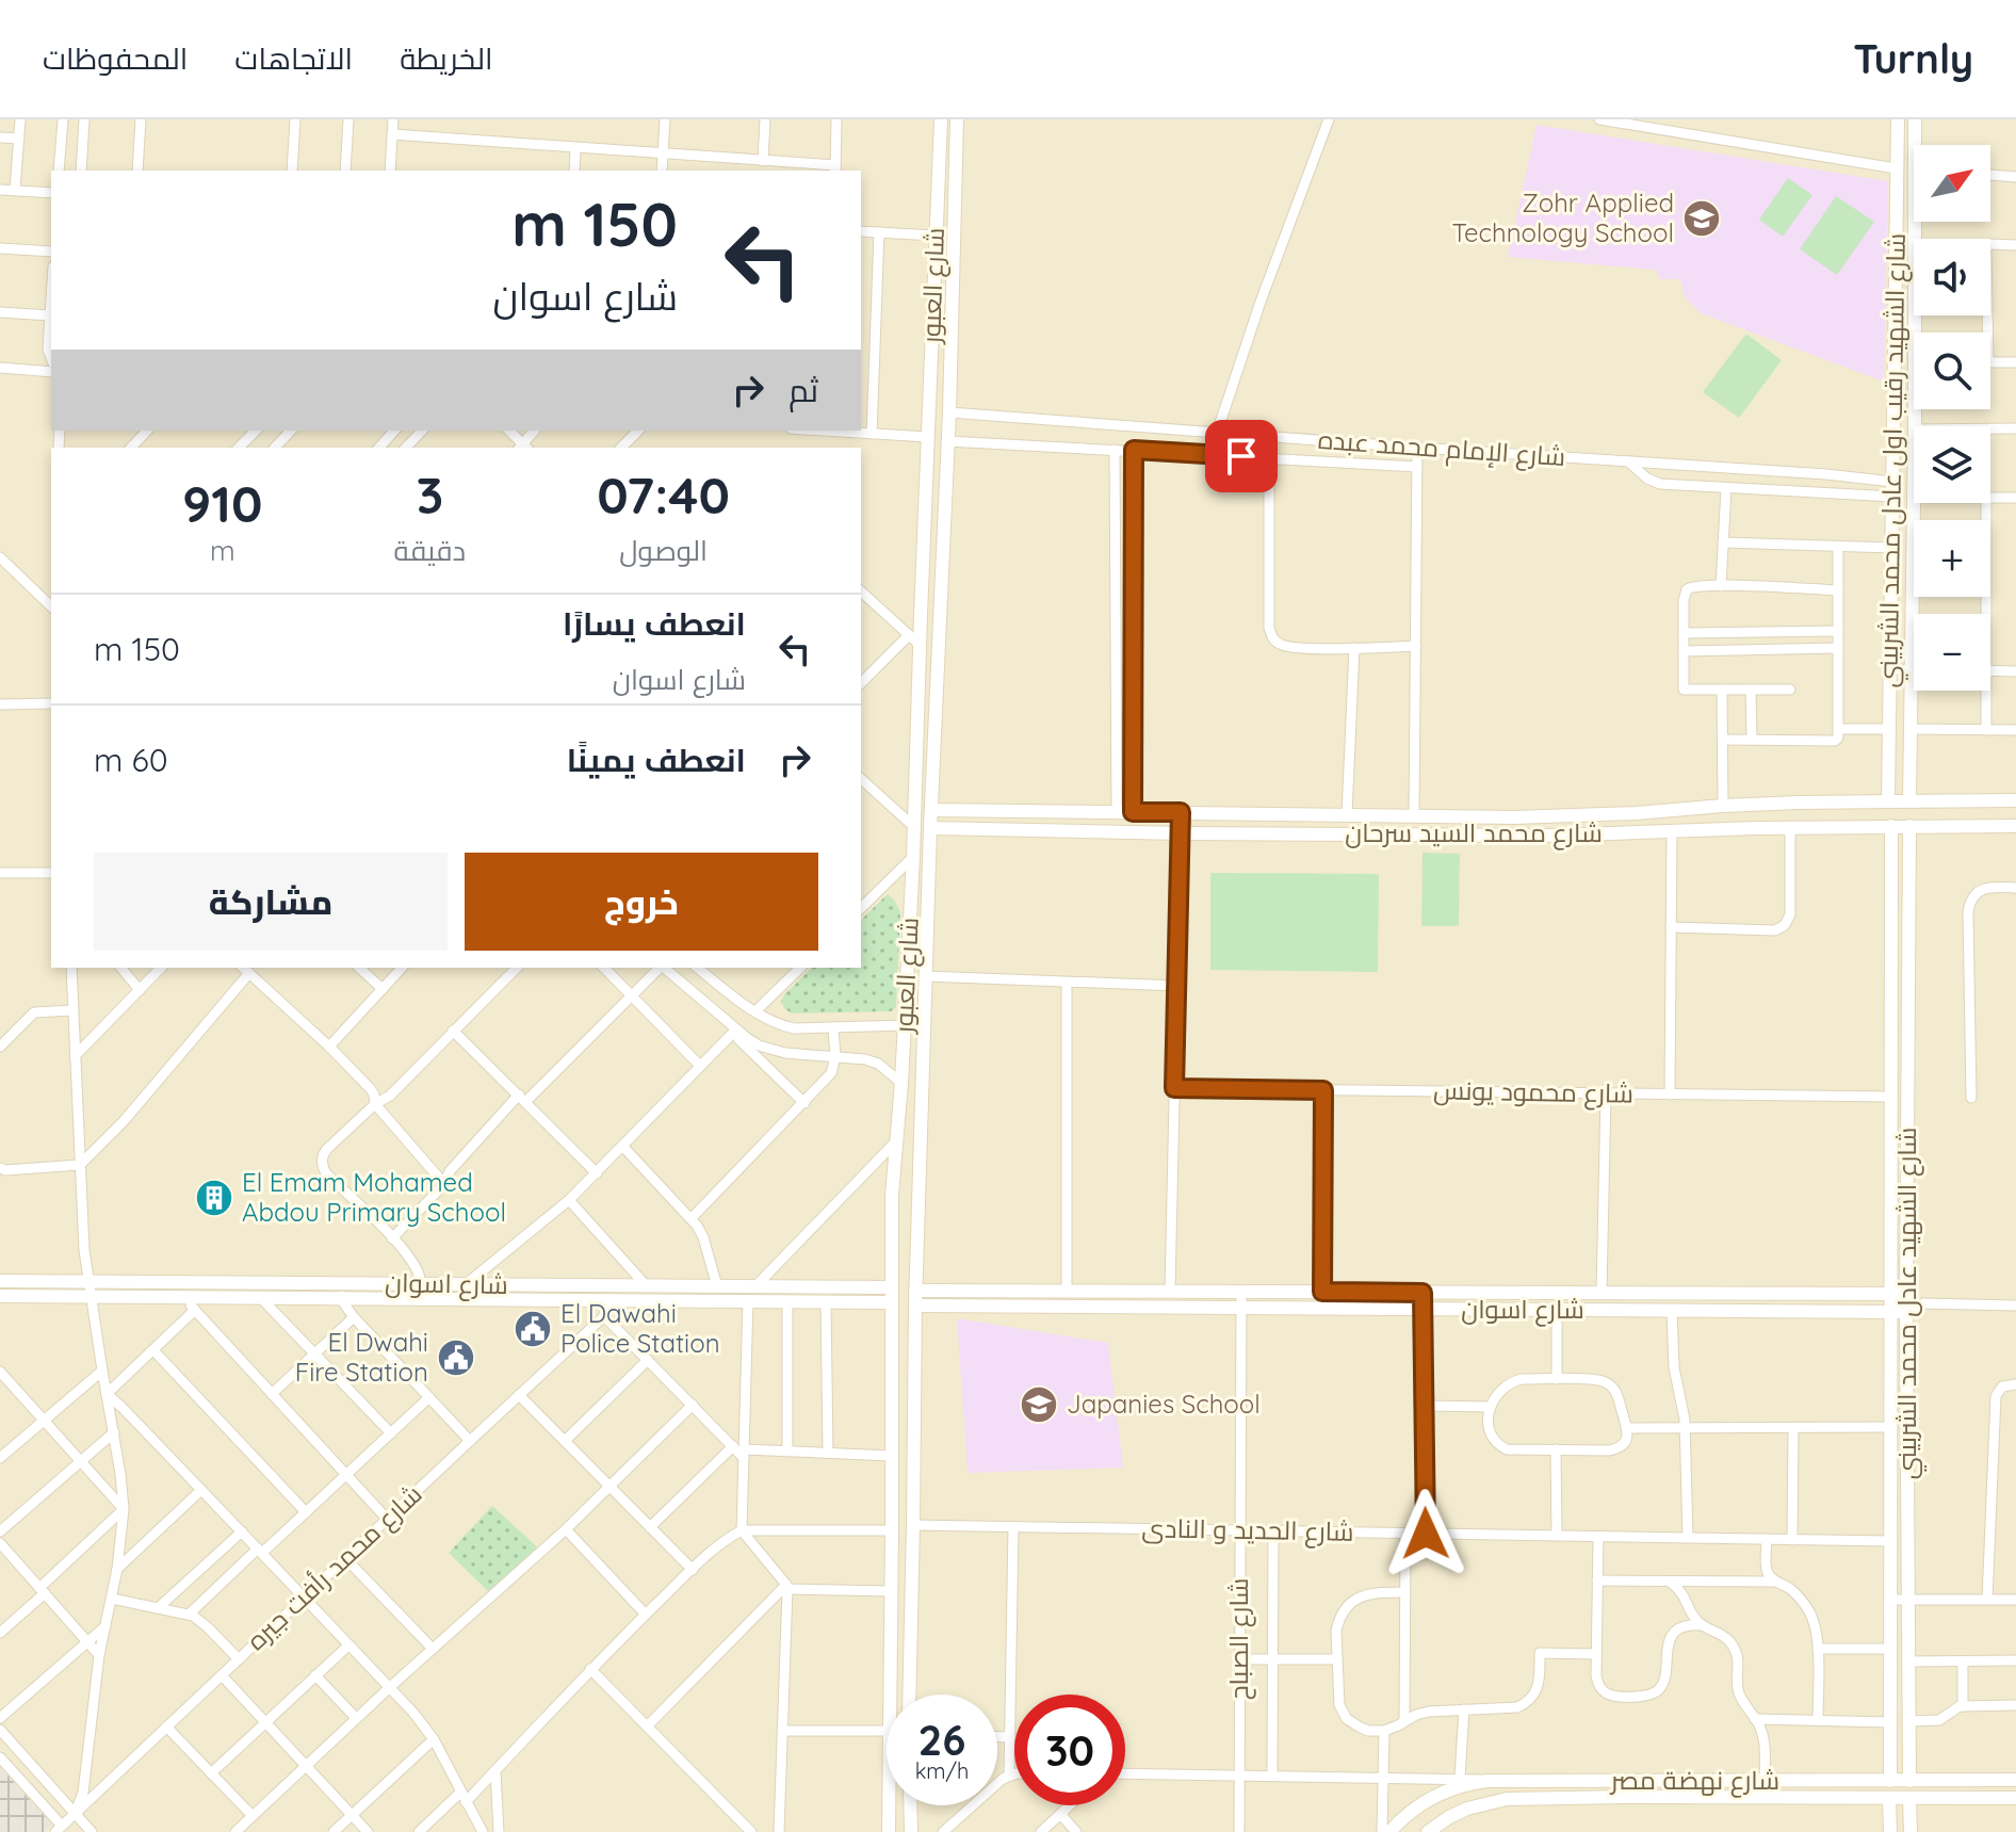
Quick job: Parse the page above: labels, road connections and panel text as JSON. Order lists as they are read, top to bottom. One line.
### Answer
{"streets":{"street":["شارع العبور","شارع الإمام محمد عبده","شارع الشهيد رقيب اول عادل محمد الشربيني","شارع محمد السيد سرحان","شارع محمود يونس","شارع اسوان","شارع الشهيد عادل محمد الشربيني","شارع الحديد و النادى","شارع محمد رأفت جيره","شارع الصباح","شارع نهضة مصر"]},"crossings":[["شارع العبور","شارع الإمام محمد عبده"],["شارع العبور","شارع محمد السيد سرحان"],["شارع العبور","شارع اسوان"],["شارع العبور","شارع الحديد و النادى"],["شارع الإمام محمد عبده","شارع الشهيد رقيب اول عادل محمد الشربيني"],["شارع الشهيد رقيب اول عادل محمد الشربيني","شارع محمد السيد سرحان"],["شارع محمد السيد سرحان","شارع الشهيد عادل محمد الشربيني"],["شارع محمود يونس","شارع الشهيد عادل محمد الشربيني"],["شارع اسوان","شارع الشهيد عادل محمد الشربيني"],["شارع اسوان","شارع الصباح"],["شارع الشهيد عادل محمد الشربيني","شارع الحديد و النادى"],["شارع الشهيد عادل محمد الشربيني","شارع نهضة مصر"],["شارع الحديد و النادى","شارع الصباح"]],"places":{"school or university":["Zohr Applied Technology School","Japanies School"],"building":["El Emam Mohamed Abdou Primary School"],"public building":["El Dawahi Police Station","El Dwahi Fire Station"]},"north":"top right","page":{"header":"Turnly","nav":["الخريطة","الاتجاهات","المحفوظات"],"map_buttons":["+","−"],"turn":["150 m","شارع اسوان"],"then":"ثم","eta":["07:40","الوصول","3","دقيقة","910","m"],"list":[{"name":"انعطف يسارًا","note":"شارع اسوان","value":"150 m"},{"name":"انعطف يمينًا","value":"60 m"}],"buttons":["خروج","مشاركة"],"speed":"26 km/h","limit":"30"}}
